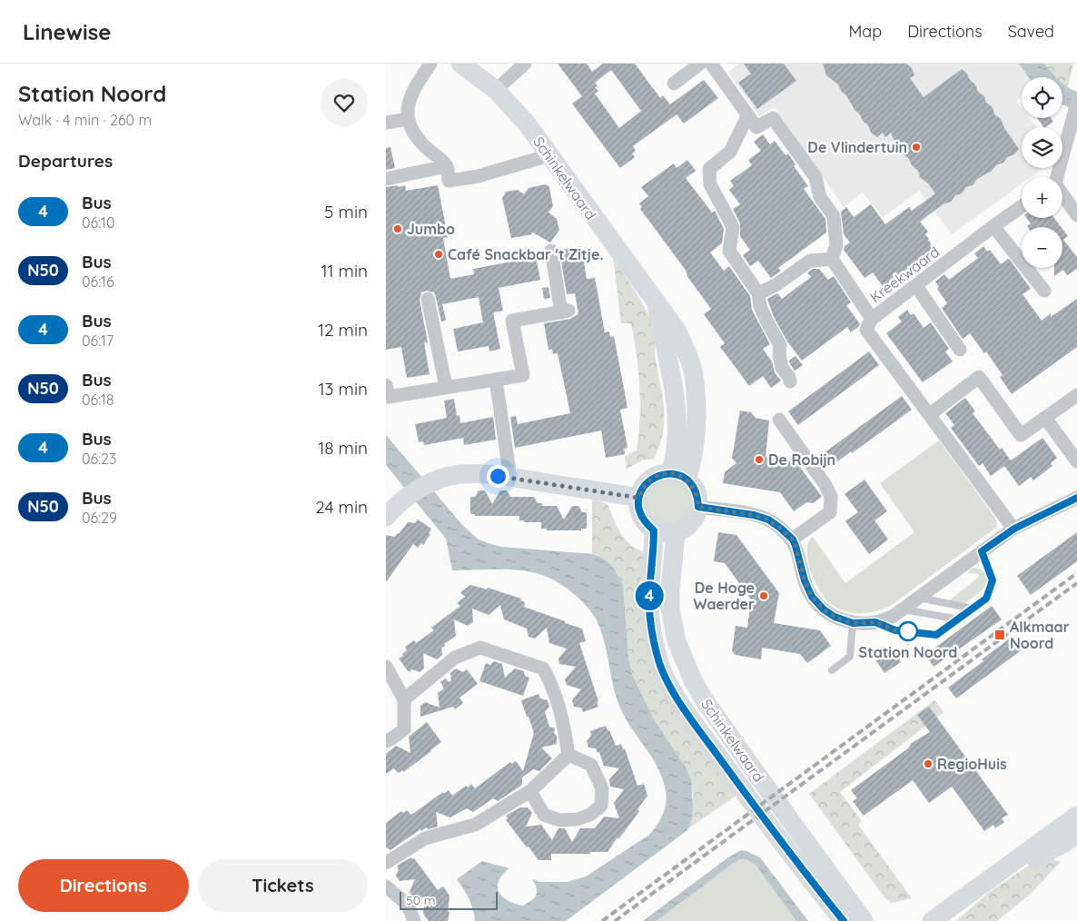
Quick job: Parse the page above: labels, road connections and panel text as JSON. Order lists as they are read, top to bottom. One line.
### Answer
{"streets":{"street":["Schinkelwaard","Kreekwaard"]},"places":{"other":["De Vlindertuin","Jumbo","Café Snackbar 't Zitje.","De Robijn","De Hoge Waerder","Station Noord","RegioHuis"],"transit":["Alkmaar Noord"]},"lines":["bus line 4"],"scale_bar":"50 m","page":{"header":"Linewise","nav":["Map","Directions","Saved"],"heading":[["Station Noord","Walk · 4 min · 260 m"],"Departures"],"on_map":"4","map_buttons":["+","−"],"list":[{"mark":"4","name":"Bus","note":"06:10","value":"5 min"},{"mark":"N50","name":"Bus","note":"06:16","value":"11 min"},{"mark":"4","name":"Bus","note":"06:17","value":"12 min"},{"mark":"N50","name":"Bus","note":"06:18","value":"13 min"},{"mark":"4","name":"Bus","note":"06:23","value":"18 min"},{"mark":"N50","name":"Bus","note":"06:29","value":"24 min"}],"buttons":["Directions","Tickets"],"scale":"50 m"}}
